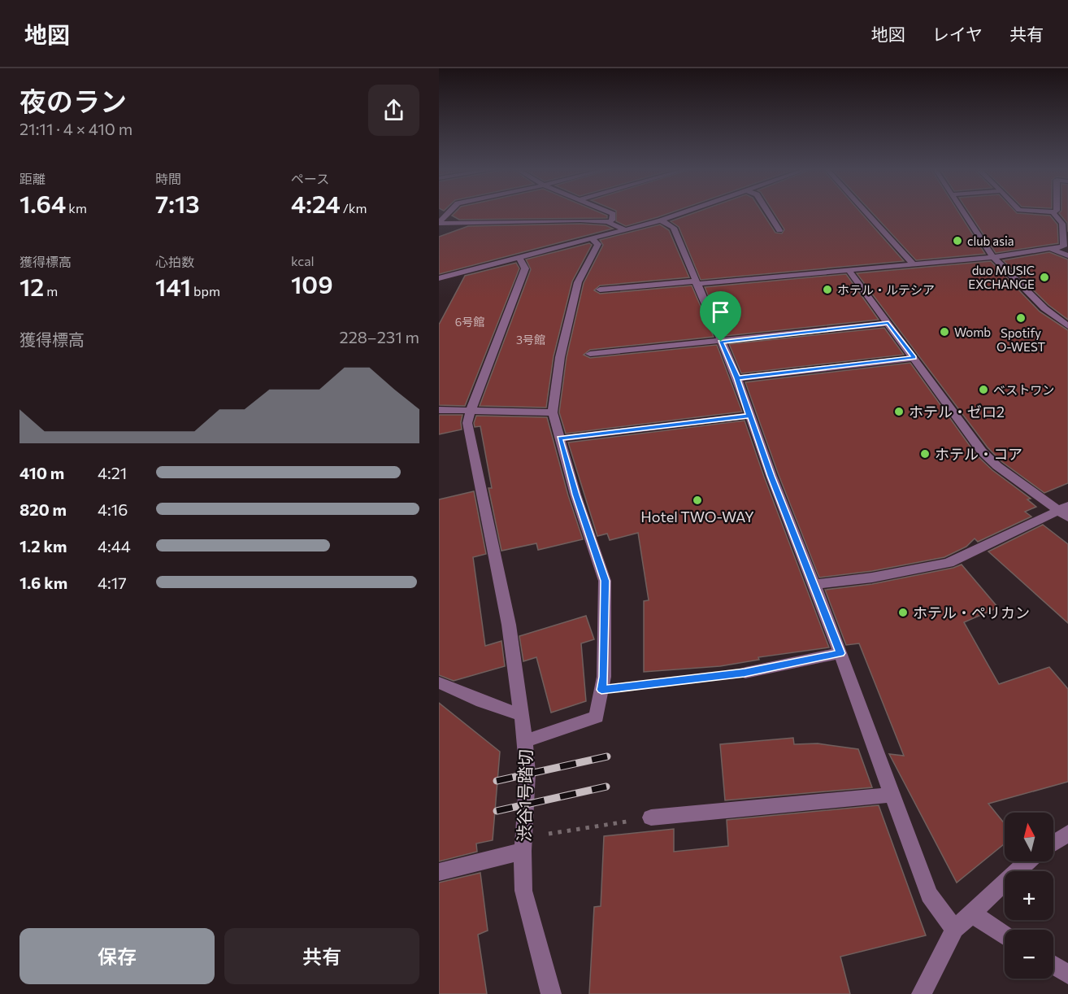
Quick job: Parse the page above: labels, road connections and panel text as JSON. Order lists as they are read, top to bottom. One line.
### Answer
{"streets":{"street":["渋谷1号踏切"]},"places":["club asia","duo MUSIC EXCHANGE","ホテル・ルテシア","Spotify O-WEST","Womb","ベストワン","ホテル・ゼロ2","ホテル・コア","Hotel TWO-WAY","ホテル・ペリカン"],"house_numbers":["6号館","3号館"],"north":"top","page":{"header":"地図","nav":["地図","レイヤ","共有"],"heading":["夜のラン","21:11 · 4 × 410 m"],"stats":[["距離","1.64 km"],["時間","7:13"],["ペース","4:24 /km"],["獲得標高","12 m"],["心拍数","141 bpm"],["kcal","109"]],"chart":["獲得標高","228–231 m"],"list":[{"name":"410 m","note":"4:21"},{"name":"820 m","note":"4:16"},{"name":"1.2 km","note":"4:44"},{"name":"1.6 km","note":"4:17"}],"map_buttons":["+","−"],"buttons":["保存","共有"]}}
